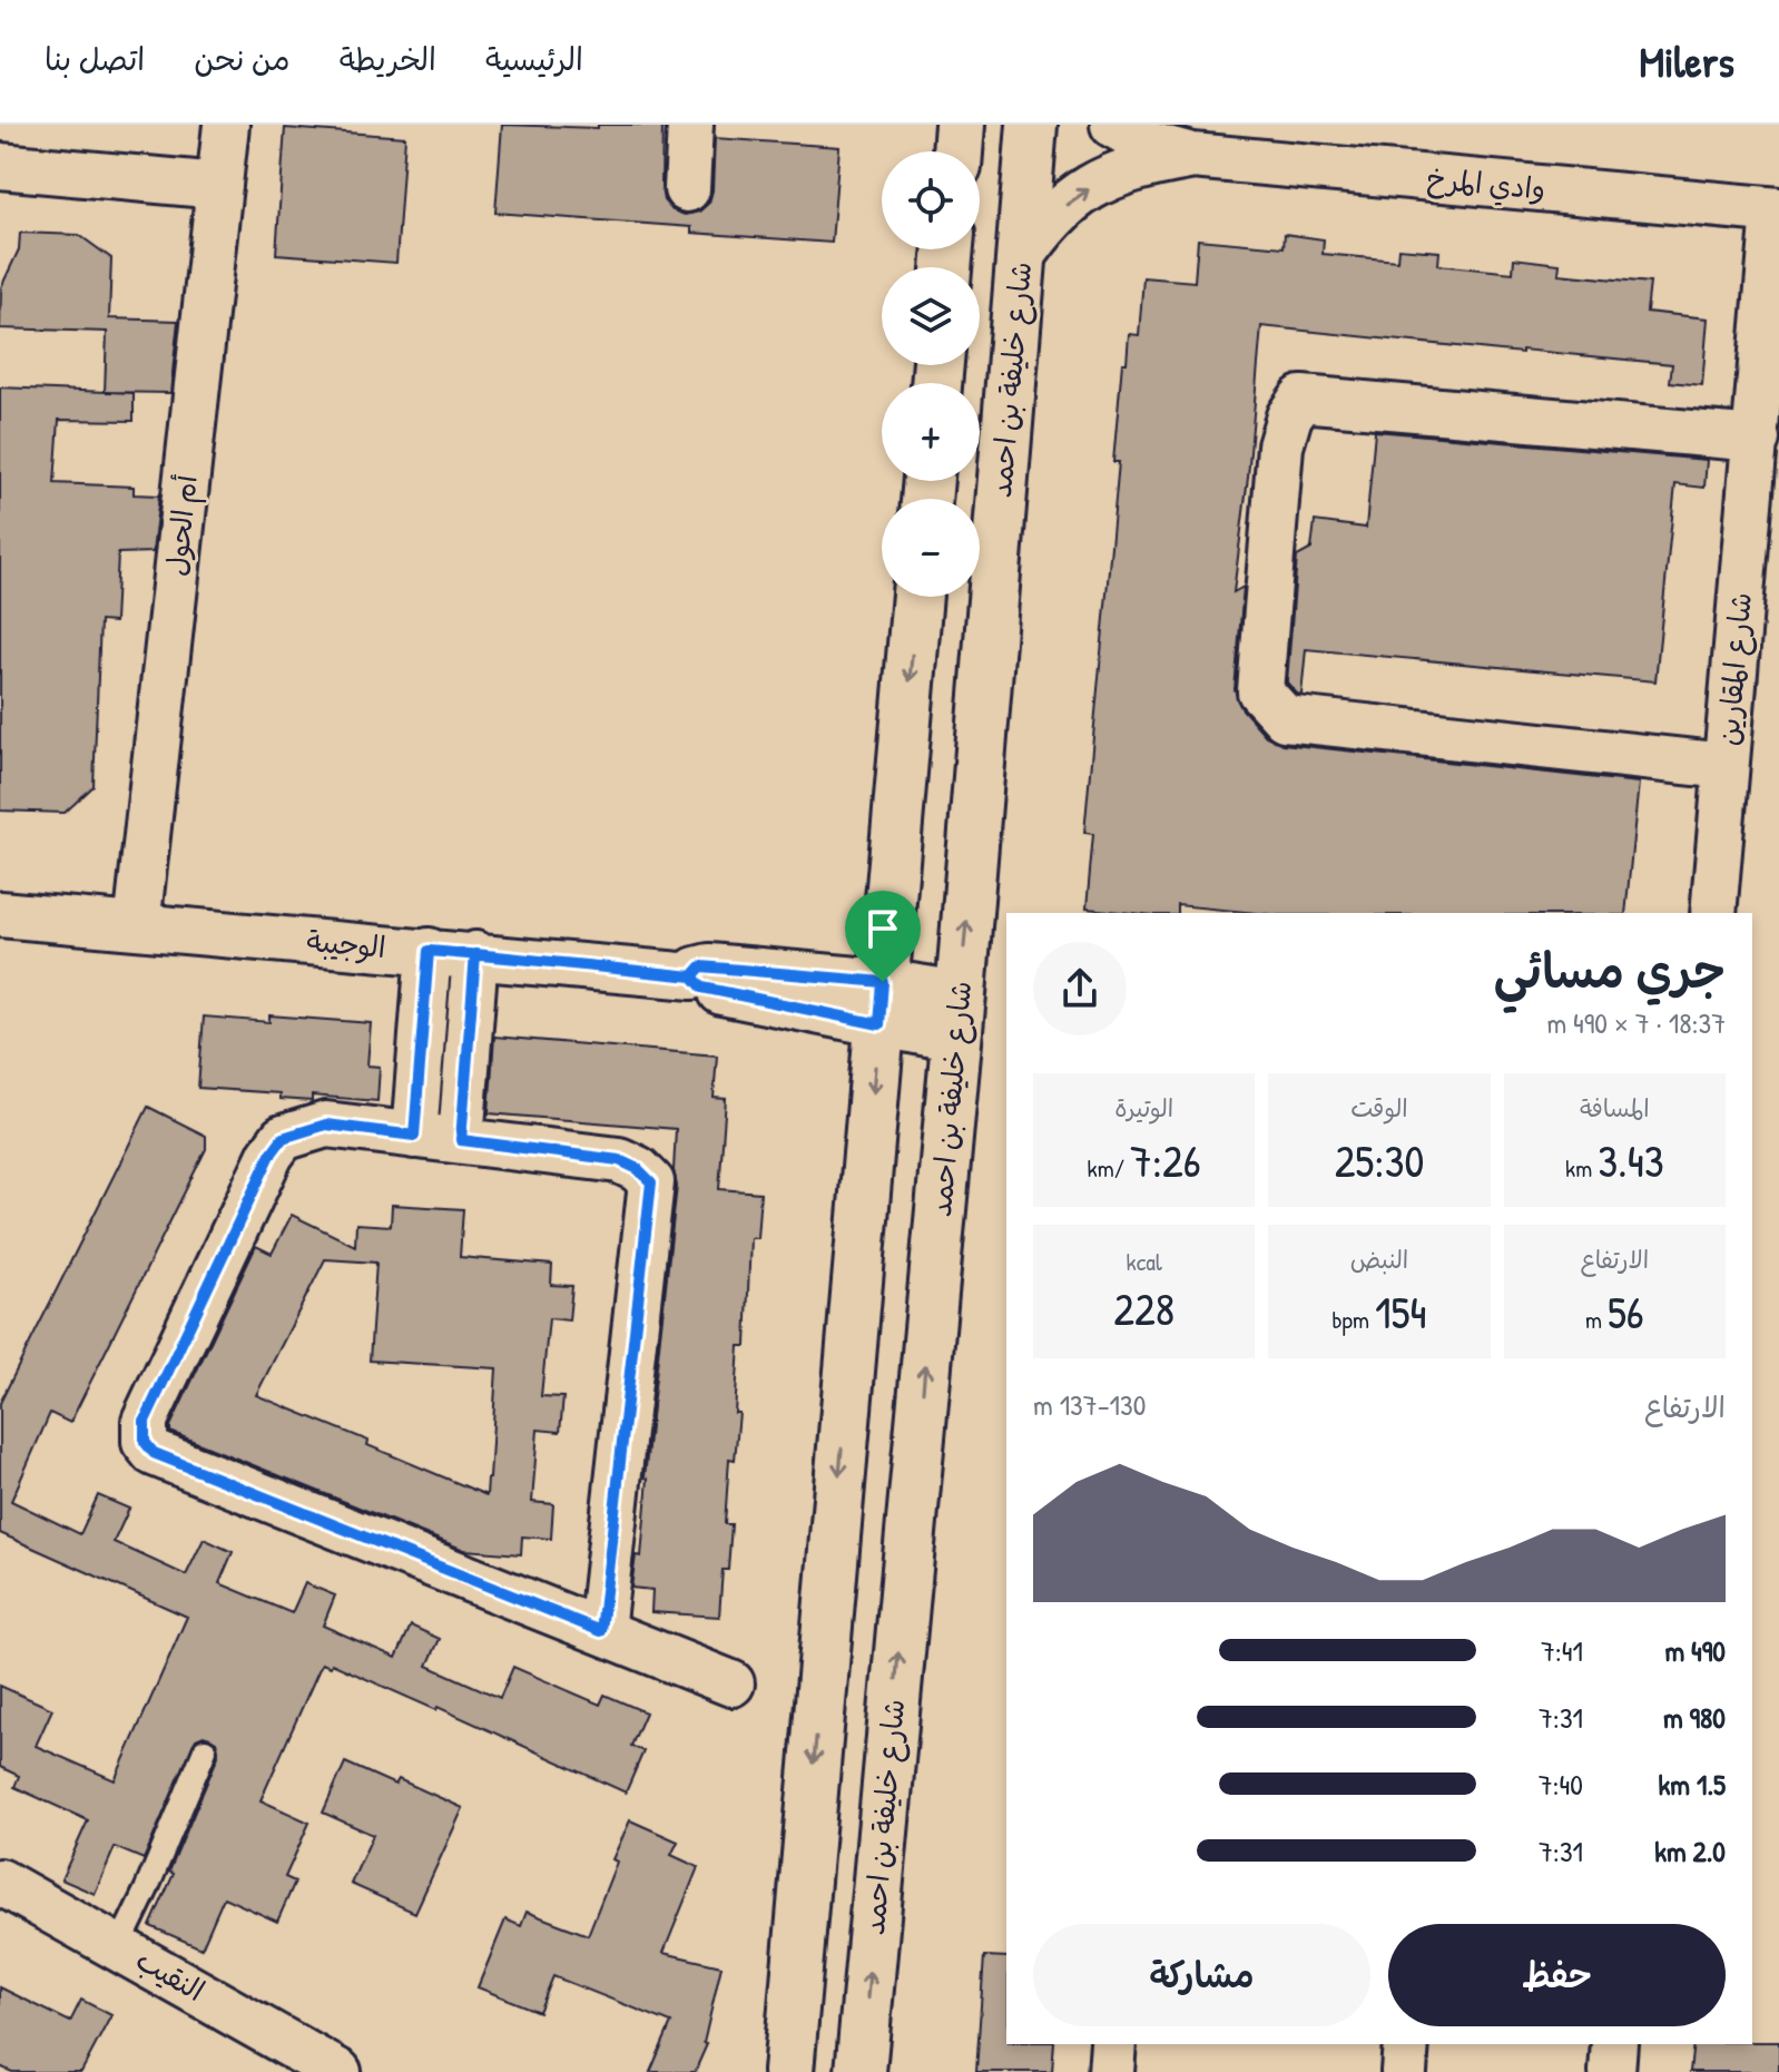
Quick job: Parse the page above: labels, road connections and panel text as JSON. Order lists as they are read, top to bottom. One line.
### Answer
{"streets":{"street":["وادي المرخ","شارع خليفة بن احمد","أم الحول","شارع المقارين","الوجيبة","النقيب"]},"crossings":[["وادي المرخ","شارع خليفة بن احمد"],["وادي المرخ","شارع المقارين"],["أم الحول","الوجيبة"]],"page":{"header":"Milers","nav":["الرئيسية","الخريطة","من نحن","اتصل بنا"],"map_buttons":["+","−"],"heading":["جري مسائي","18:37 · 7 × 490 m"],"stats":[["المسافة","3.43 km"],["الوقت","25:30"],["الوتيرة","7:26 /km"],["الارتفاع","56 m"],["النبض","154 bpm"],["kcal","228"]],"chart":["الارتفاع","130–137 m"],"list":[{"name":"490 m","note":"7:41"},{"name":"980 m","note":"7:31"},{"name":"1.5 km","note":"7:40"},{"name":"2.0 km","note":"7:31"}],"buttons":["حفظ","مشاركة"]}}
